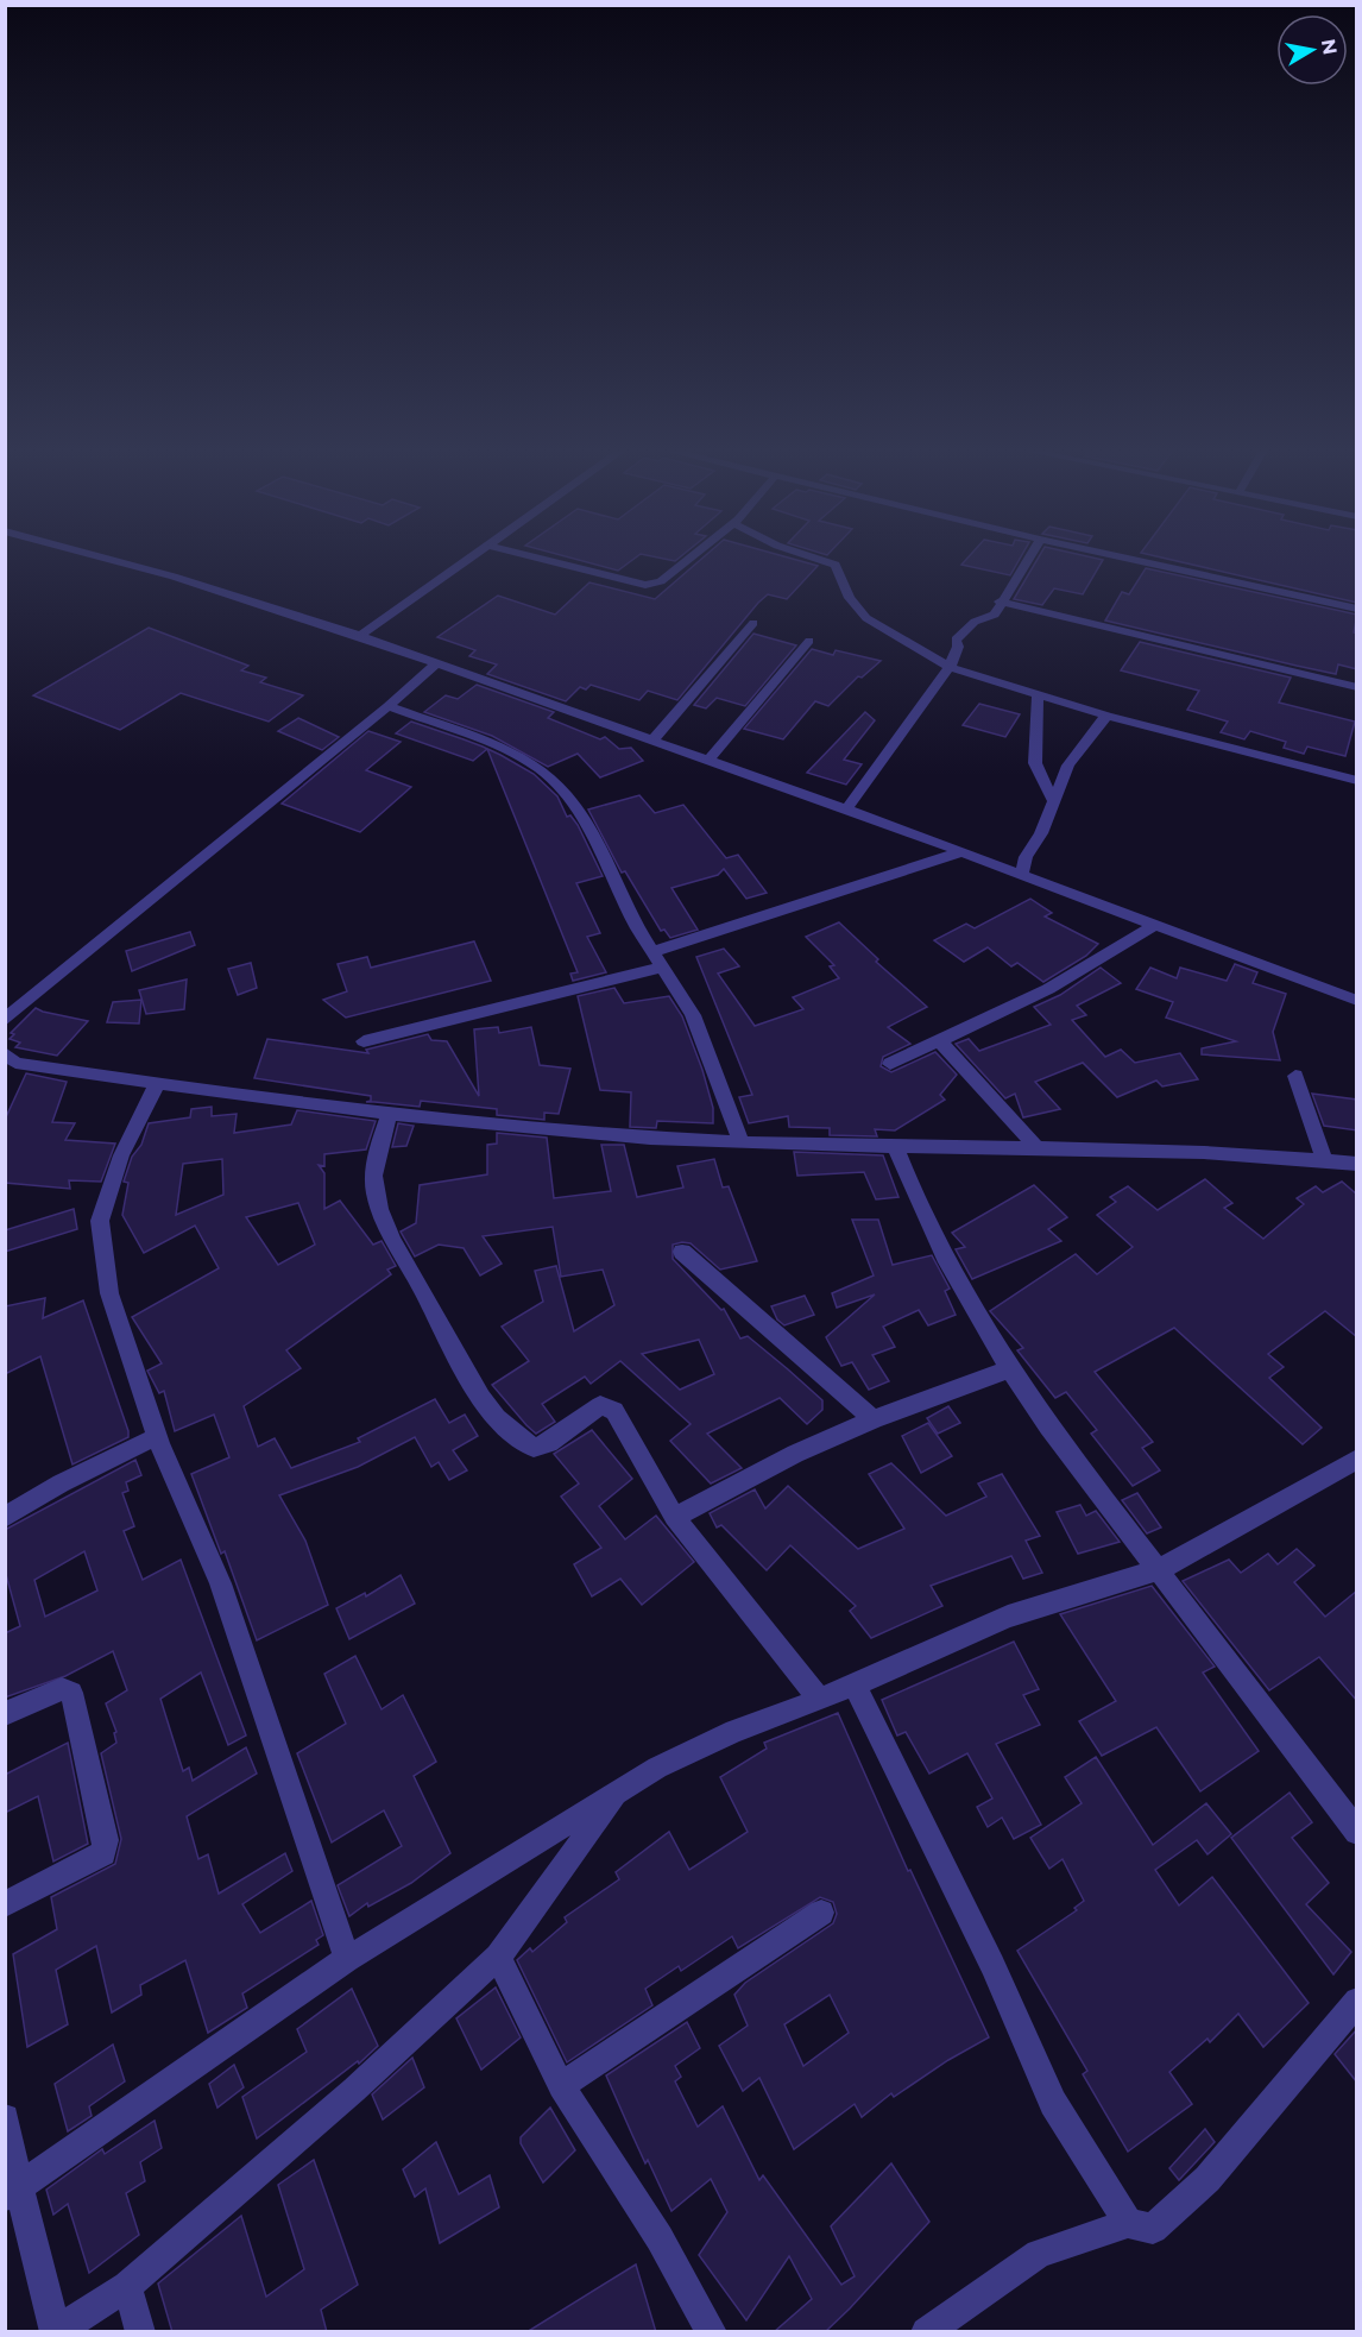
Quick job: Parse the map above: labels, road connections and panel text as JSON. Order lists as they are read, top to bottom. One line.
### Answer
{"north":"right"}
